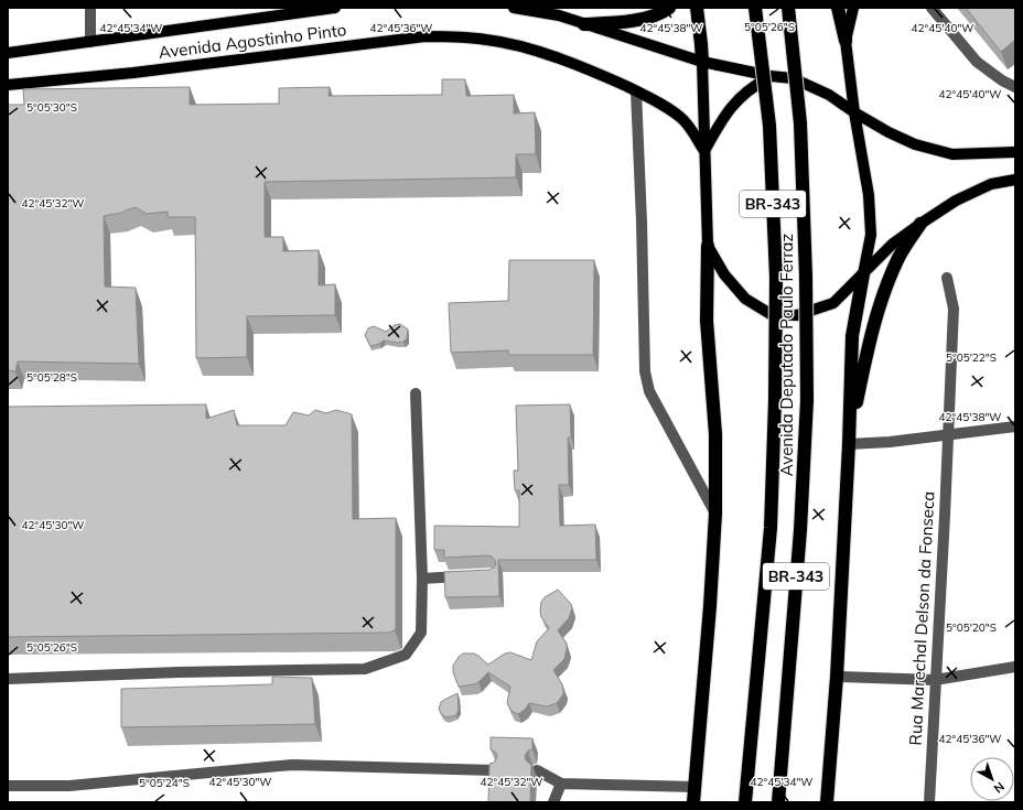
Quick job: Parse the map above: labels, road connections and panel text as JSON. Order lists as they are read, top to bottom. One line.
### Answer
{"streets":{"highway":["BR-343","Avenida Deputado Paulo Ferraz"],"main road":["Avenida Agostinho Pinto"],"street":["Rua Marechal Delson da Fonseca"]},"north":"bottom right","coordinates":["5°05'26\"S","42°45'34\"W","42°45'36\"W","42°45'38\"W","42°45'40\"W","5°05'30\"S","42°45'32\"W","5°05'22\"S","5°05'28\"S","42°45'30\"W","5°05'20\"S","5°05'24\"S"]}
